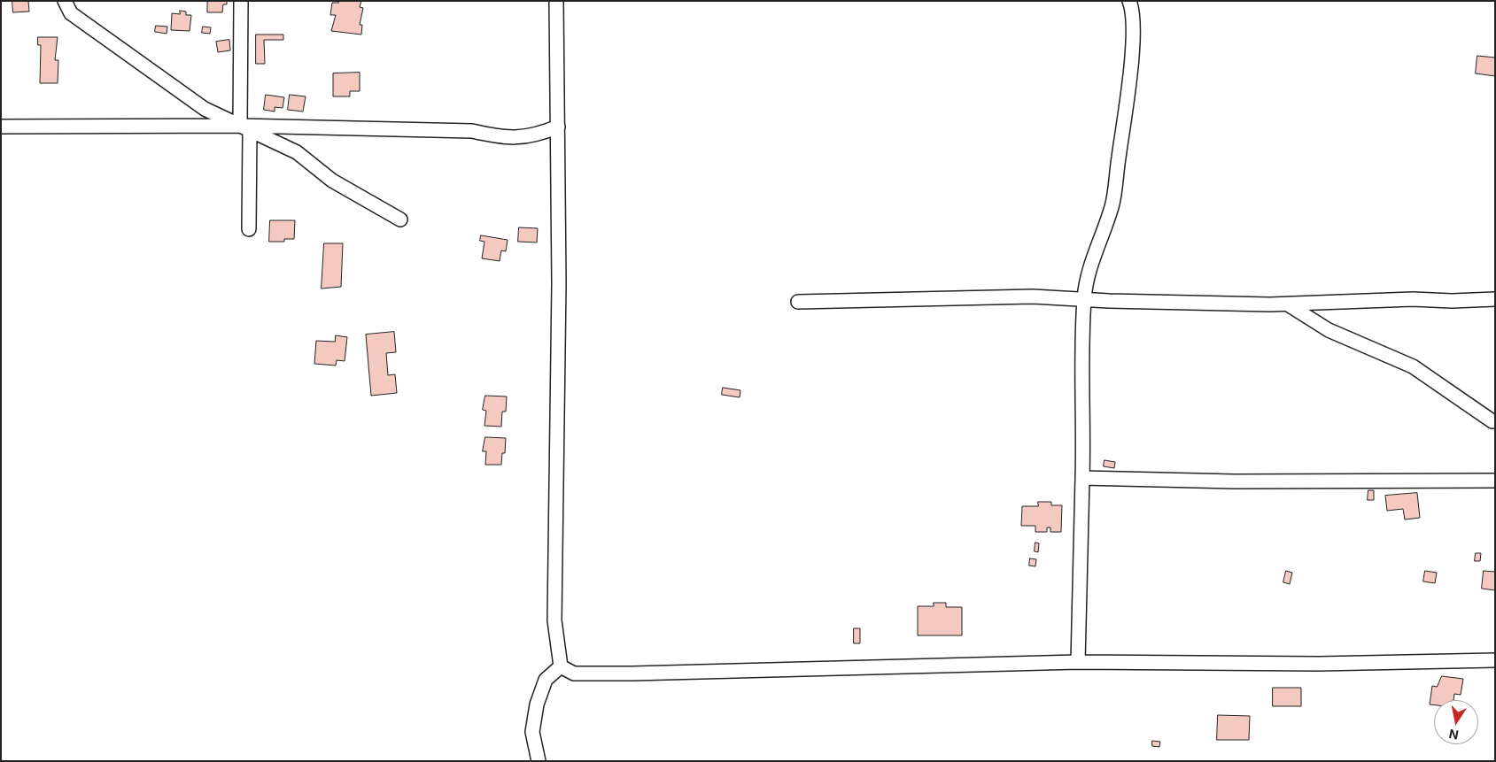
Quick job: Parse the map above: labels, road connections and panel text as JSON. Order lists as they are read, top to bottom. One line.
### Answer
{"north":"bottom"}
